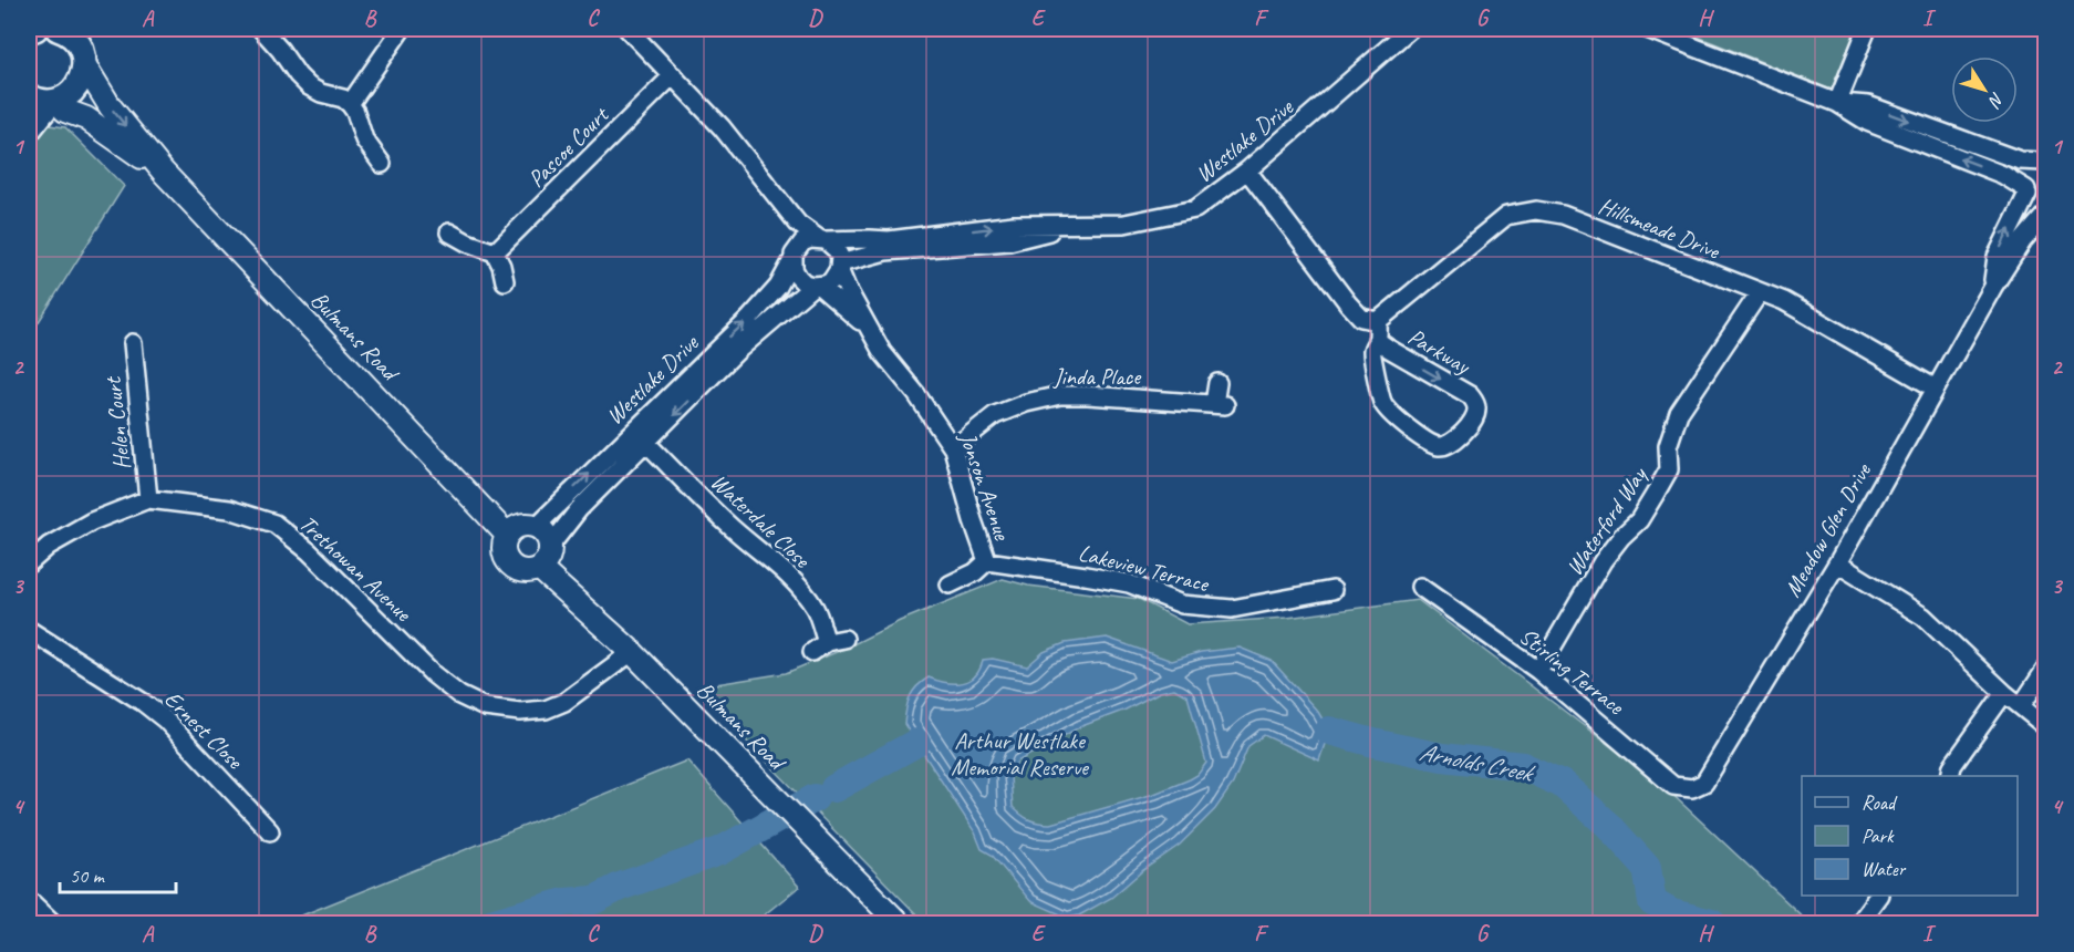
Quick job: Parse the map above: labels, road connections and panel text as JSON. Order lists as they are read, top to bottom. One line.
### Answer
{"streets":{"street":["Westlake Drive","Pascoe Court","Hillsmeade Drive","Bulmans Road","Parkway","Jinda Place","Helen Court","Jonson Avenue","Waterdale Close","Waterford Way","Meadow Glen Drive","Trethowan Avenue","Lakeview Terrace","Stirling Terrace","Ernest Close"]},"crossings":[["Westlake Drive","Bulmans Road"],["Westlake Drive","Parkway"],["Westlake Drive","Jonson Avenue"],["Westlake Drive","Waterdale Close"],["Hillsmeade Drive","Parkway"],["Hillsmeade Drive","Waterford Way"],["Hillsmeade Drive","Meadow Glen Drive"],["Bulmans Road","Trethowan Avenue"],["Jinda Place","Jonson Avenue"],["Helen Court","Trethowan Avenue"],["Jonson Avenue","Lakeview Terrace"],["Waterford Way","Stirling Terrace"],["Meadow Glen Drive","Stirling Terrace"]],"water":["Arnolds Creek"],"parks":["Arthur Westlake Memorial Reserve"],"legend":["Road","Park","Water"],"scale_bar":"50 m","north":"bottom right","grid":{"columns":["A","B","C","D","E","F","G","H","I"],"rows":["1","2","3","4"]}}
